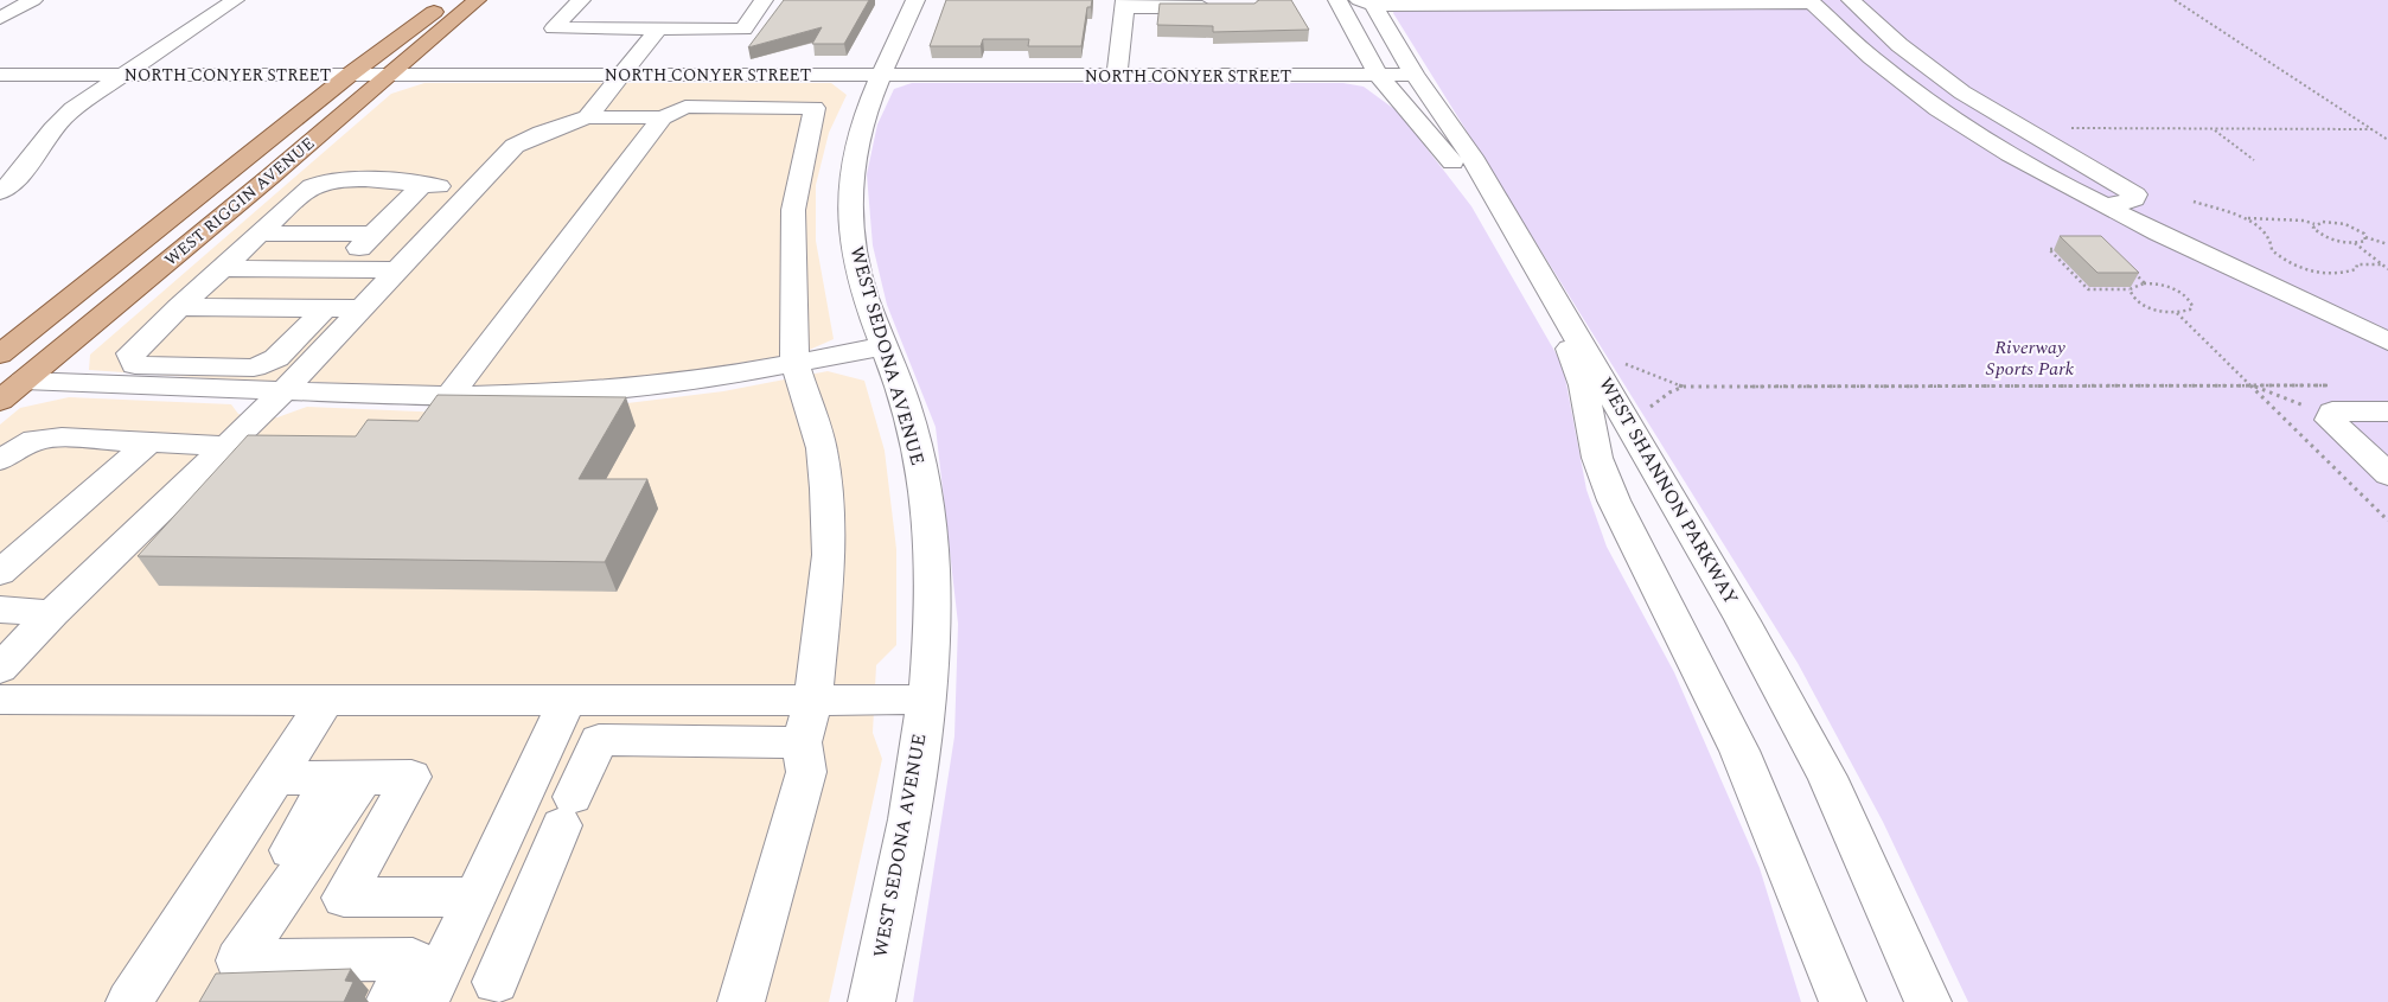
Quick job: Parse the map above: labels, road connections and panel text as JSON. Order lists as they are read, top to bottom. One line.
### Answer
{"streets":{"main road":["WEST RIGGIN AVENUE"],"street":["NORTH CONYER STREET","WEST SEDONA AVENUE","WEST SHANNON PARKWAY"]},"crossings":[["NORTH CONYER STREET","WEST RIGGIN AVENUE"],["NORTH CONYER STREET","WEST SEDONA AVENUE"],["NORTH CONYER STREET","WEST SHANNON PARKWAY"]],"parks":["Riverway Sports Park"]}
